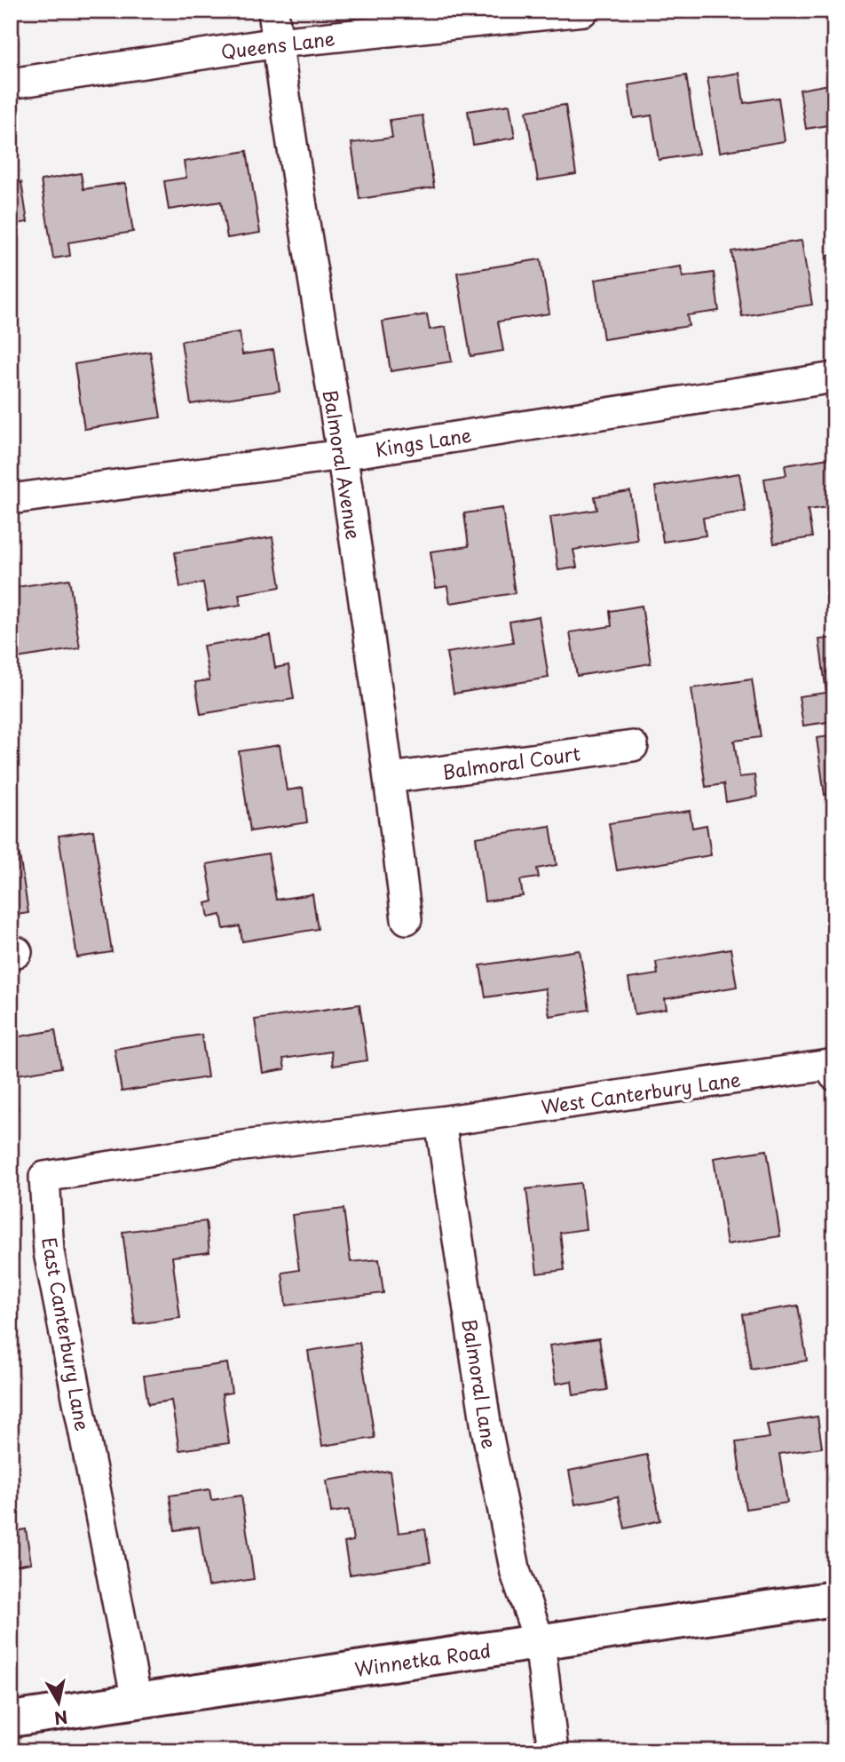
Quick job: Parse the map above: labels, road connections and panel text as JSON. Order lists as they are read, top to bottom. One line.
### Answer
{"streets":{"street":["Queens Lane","Kings Lane","Balmoral Avenue","Balmoral Court","West Canterbury Lane","East Canterbury Lane","Balmoral Lane","Winnetka Road"]},"crossings":[["Queens Lane","Balmoral Avenue"],["Kings Lane","Balmoral Avenue"],["Balmoral Avenue","Balmoral Court"],["West Canterbury Lane","East Canterbury Lane"],["West Canterbury Lane","Balmoral Lane"],["East Canterbury Lane","Balmoral Lane"],["East Canterbury Lane","Winnetka Road"],["Balmoral Lane","Winnetka Road"]],"north":"bottom"}
